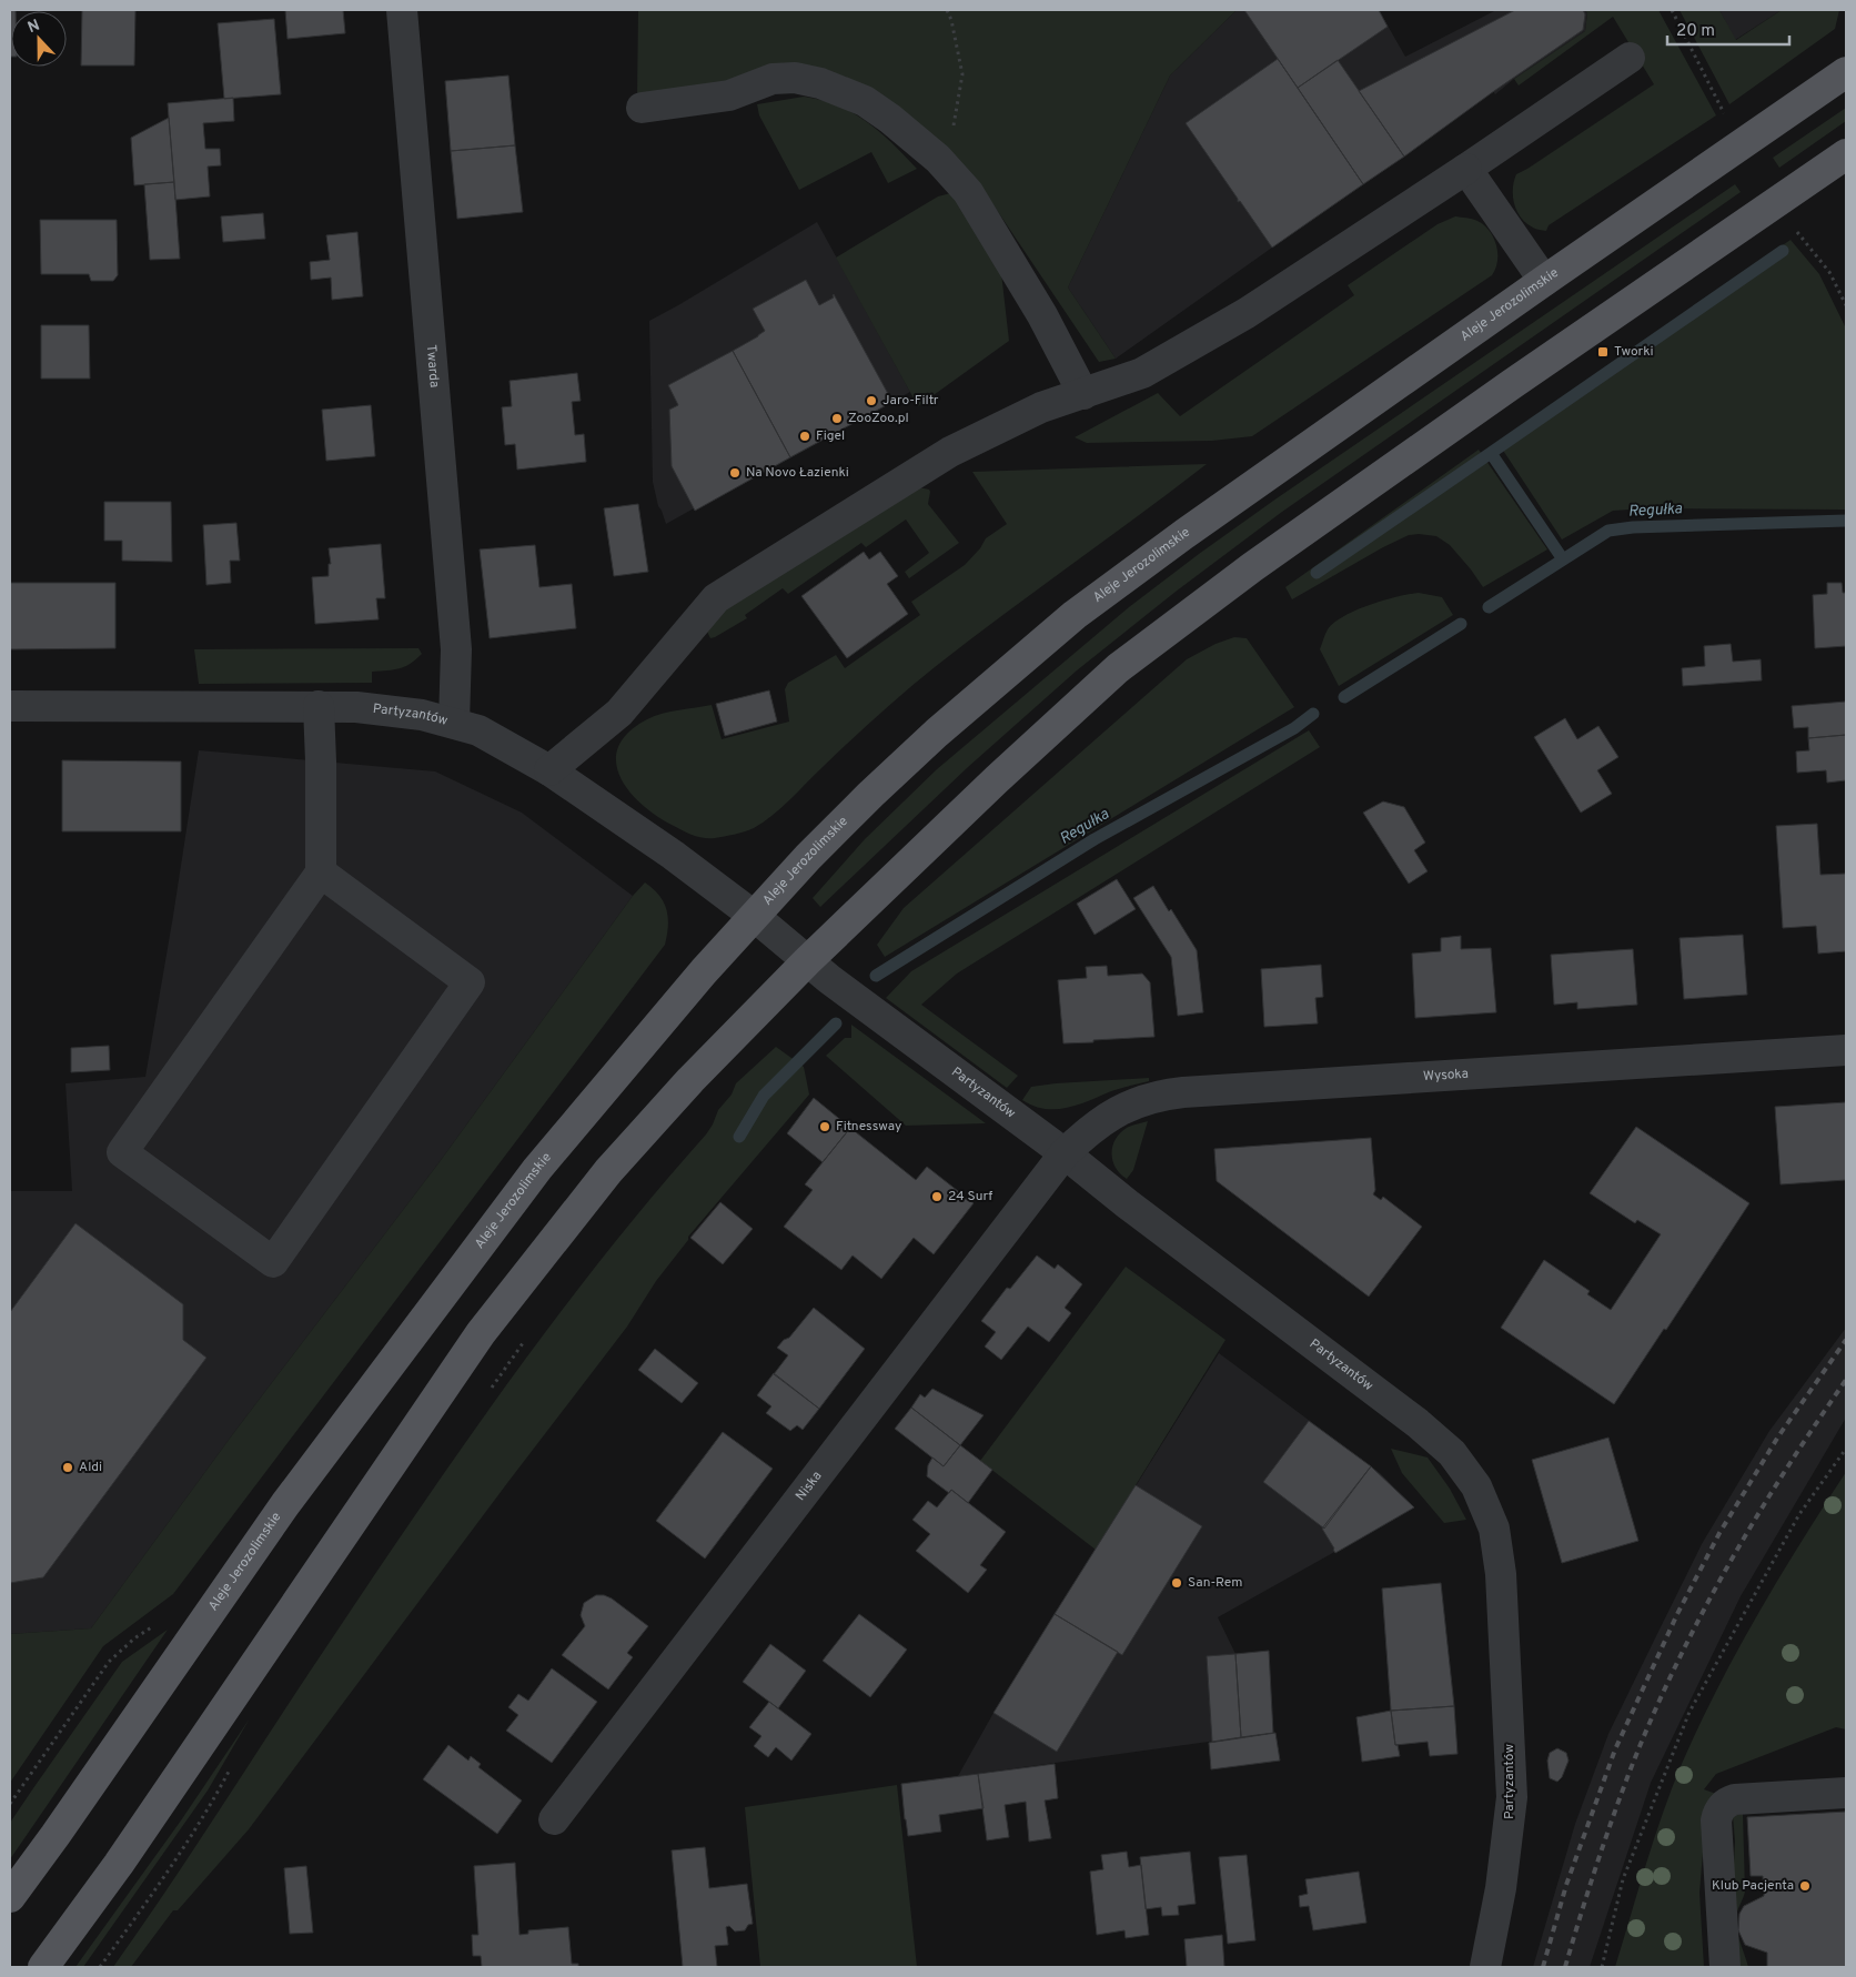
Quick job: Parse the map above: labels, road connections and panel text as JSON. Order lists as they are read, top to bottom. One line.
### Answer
{"streets":{"main road":["Aleje Jerozolimskie"],"street":["Twarda","Partyzantów","Wysoka","Niska"]},"crossings":[["Aleje Jerozolimskie","Partyzantów"],["Twarda","Partyzantów"],["Partyzantów","Wysoka"],["Partyzantów","Niska"],["Wysoka","Niska"]],"water":["Regułka"],"places":{"transit":["Tworki"],"other":["Jaro-Filtr","ZooZoo.pl","Figel","Na Novo Łazienki","Fitnessway","24 Surf","Aldi","San-Rem","Klub Pacjenta"]},"scale_bar":"20 m","north":"top"}
